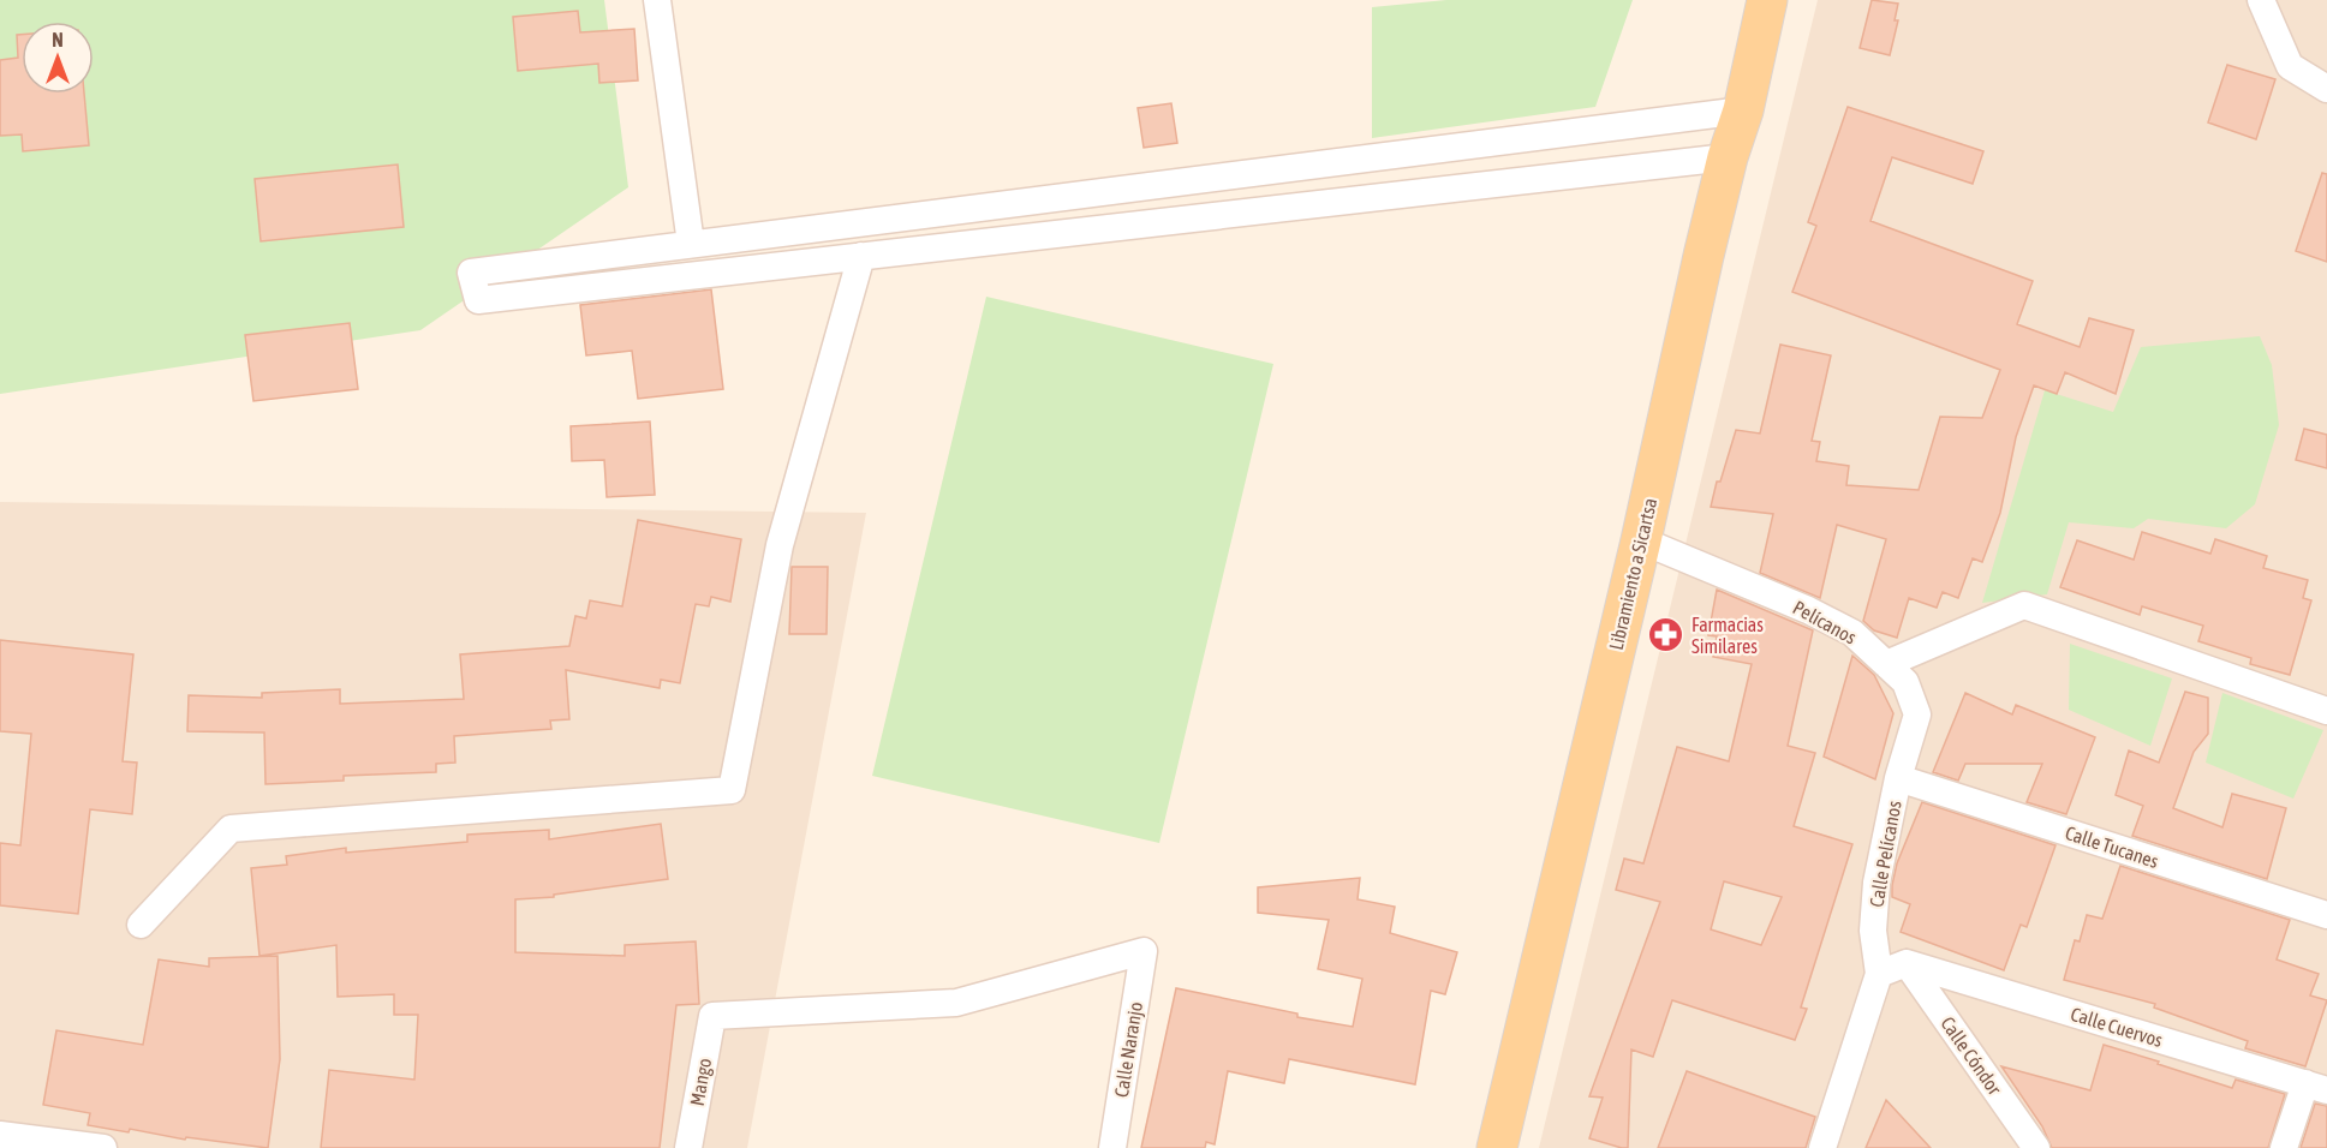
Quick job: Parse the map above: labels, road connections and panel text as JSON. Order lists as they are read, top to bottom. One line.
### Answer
{"streets":{"main road":["Libramiento a Sicartsa"],"street":["Pelícanos","Calle Tucanes","Calle Pelícanos","Calle Cuervos","Calle Naranjo","Calle Cóndor","Mango"]},"crossings":[["Libramiento a Sicartsa","Pelícanos"],["Pelícanos","Calle Tucanes"],["Pelícanos","Calle Pelícanos"],["Calle Tucanes","Calle Pelícanos"],["Calle Cuervos","Calle Cóndor"],["Calle Naranjo","Mango"]],"places":{"pharmacy":["Farmacias Similares"]},"north":"top"}
